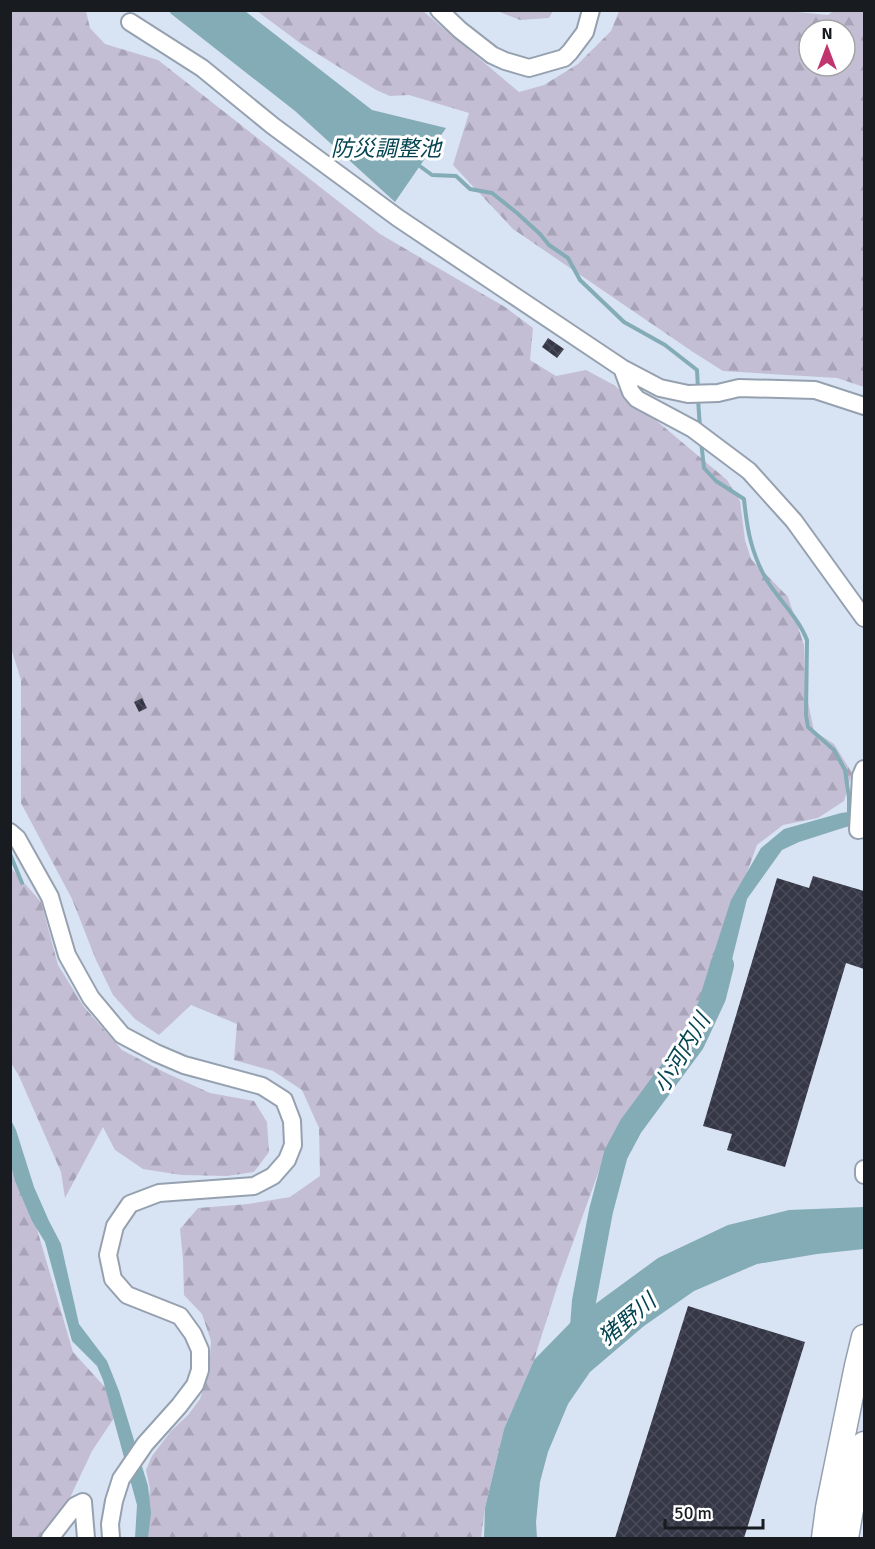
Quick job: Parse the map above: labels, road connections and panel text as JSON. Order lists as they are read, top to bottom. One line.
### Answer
{"water":["防災調整池","小河内川","猪野川"],"scale_bar":"50 m","north":"top"}
